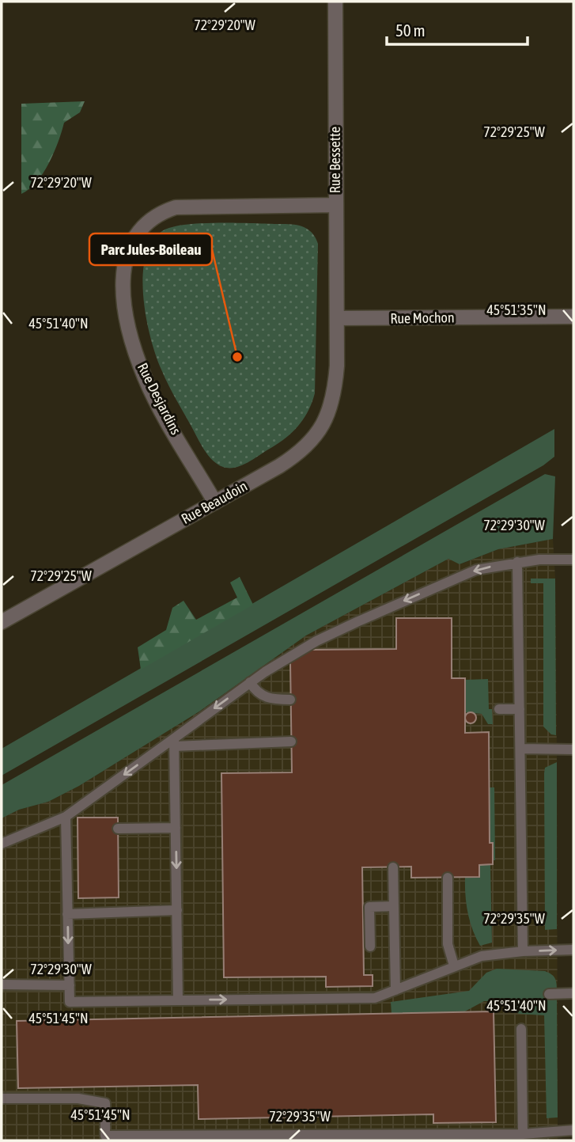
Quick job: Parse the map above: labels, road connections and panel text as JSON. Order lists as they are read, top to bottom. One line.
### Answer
{"streets":{"street":["Rue Bessette","Rue Mochon","Rue Desjardins","Rue Beaudoin"]},"crossings":[["Rue Bessette","Rue Mochon"],["Rue Bessette","Rue Desjardins"],["Rue Bessette","Rue Beaudoin"],["Rue Mochon","Rue Beaudoin"],["Rue Desjardins","Rue Beaudoin"]],"places":["Parc Jules-Boileau"],"scale_bar":"50 m","coordinates":["72°29'20\"W","72°29'25\"W","45°51'35\"N","45°51'40\"N","72°29'30\"W","72°29'35\"W","45°51'45\"N"]}
